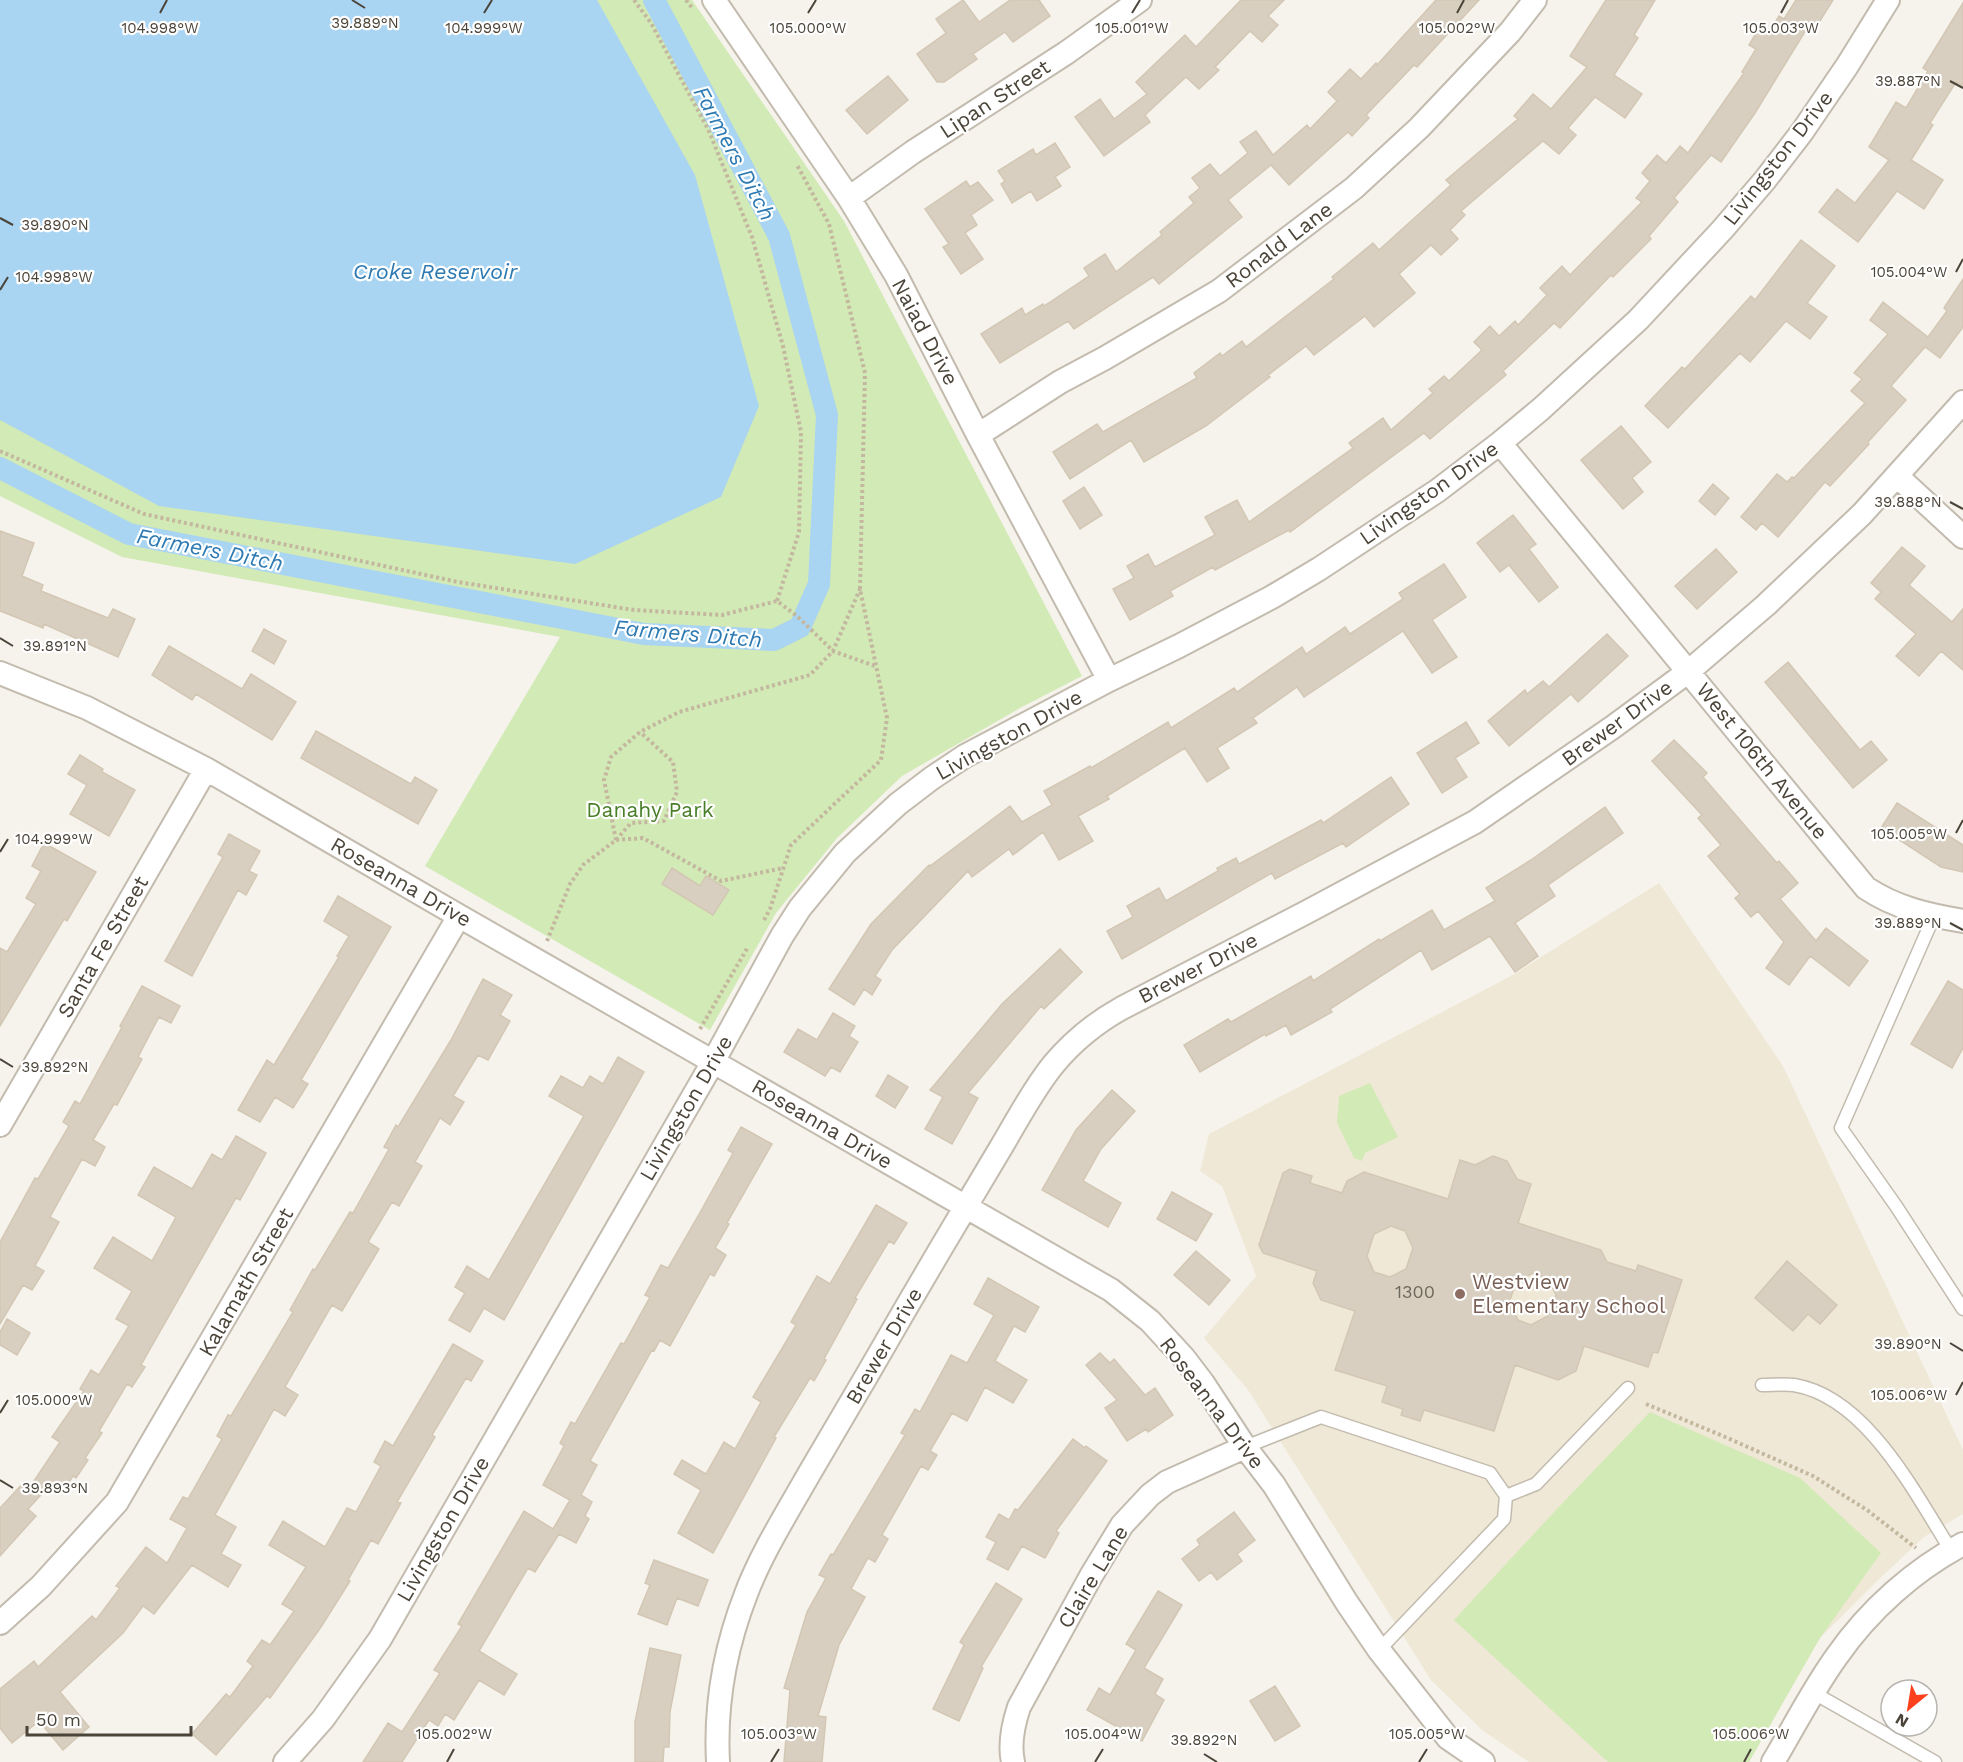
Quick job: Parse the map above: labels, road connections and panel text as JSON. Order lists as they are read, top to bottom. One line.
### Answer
{"streets":{"street":["Lipan Street","Livingston Drive","Ronald Lane","Naiad Drive","Brewer Drive","West 106th Avenue","Roseanna Drive","Santa Fe Street","Kalamath Street","Claire Lane"]},"crossings":[["Lipan Street","Naiad Drive"],["Livingston Drive","Naiad Drive"],["Livingston Drive","West 106th Avenue"],["Livingston Drive","Roseanna Drive"],["Ronald Lane","Naiad Drive"],["Brewer Drive","West 106th Avenue"],["Brewer Drive","Roseanna Drive"],["Roseanna Drive","Santa Fe Street"],["Roseanna Drive","Kalamath Street"],["Roseanna Drive","Claire Lane"]],"water":["Farmers Ditch","Croke Reservoir"],"parks":["Danahy Park"],"places":["Westview Elementary School"],"house_numbers":["1300"],"scale_bar":"50 m","north":"bottom left","coordinates":["39.889°N","104.998°W","104.999°W","105.000°W","105.001°W","105.002°W","105.003°W","39.887°N","39.890°N","105.004°W","39.888°N","39.891°N","105.005°W","39.892°N","105.006°W","39.893°N"]}
